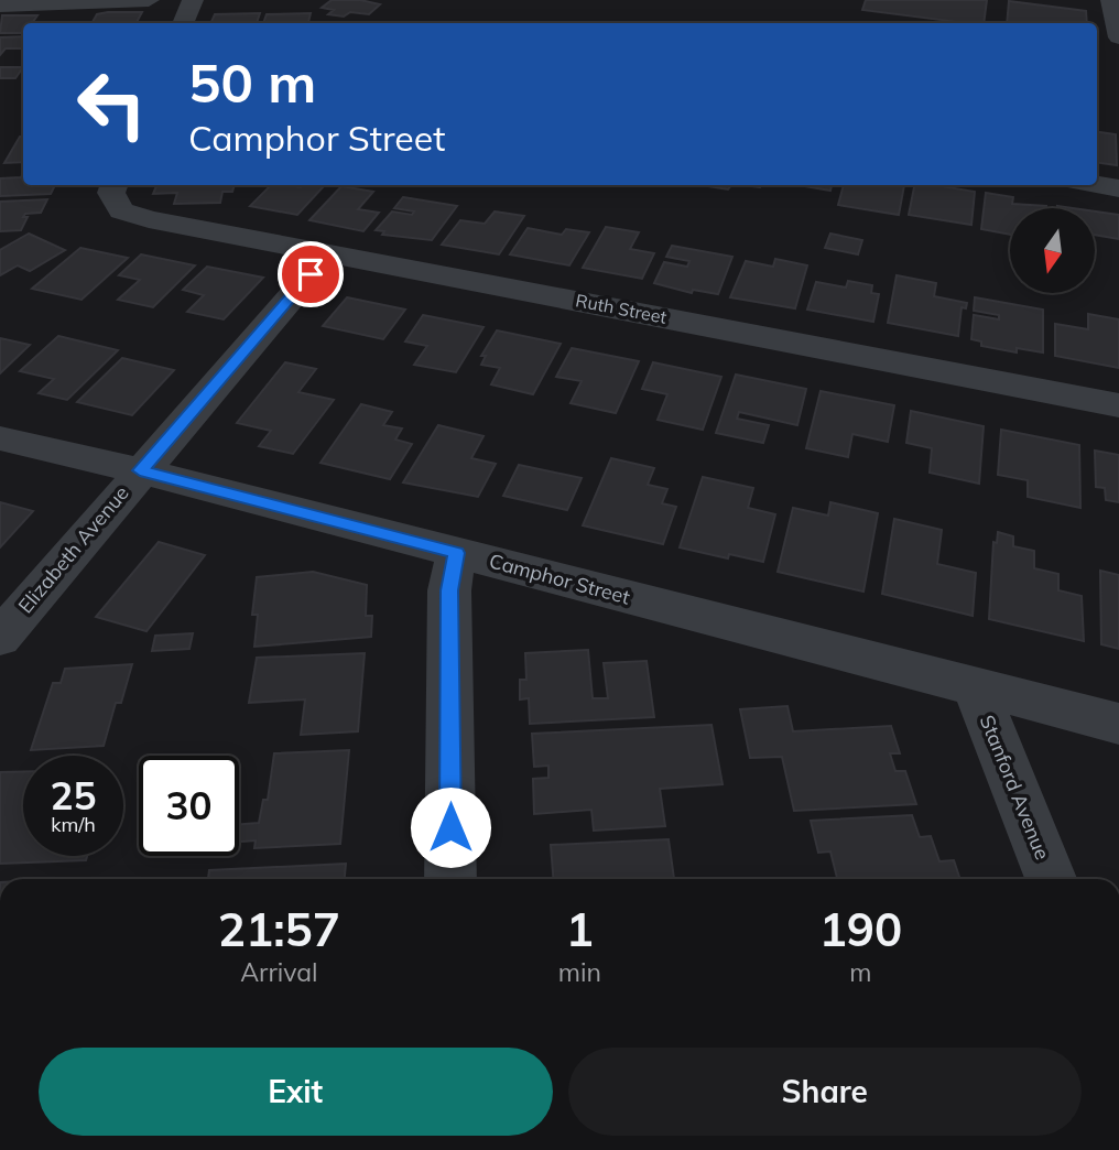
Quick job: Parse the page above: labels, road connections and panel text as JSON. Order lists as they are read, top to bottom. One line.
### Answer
{"streets":{"street":["Ruth Street","Elizabeth Avenue","Camphor Street","Stanford Avenue"]},"crossings":[["Ruth Street","Elizabeth Avenue"],["Elizabeth Avenue","Camphor Street"],["Camphor Street","Stanford Avenue"]],"north":"bottom","page":{"turn":["50 m","Camphor Street"],"speed":"25 km/h","limit":"30","eta":["21:57","Arrival","1","min","190","m"],"buttons":["Exit","Share"]}}
